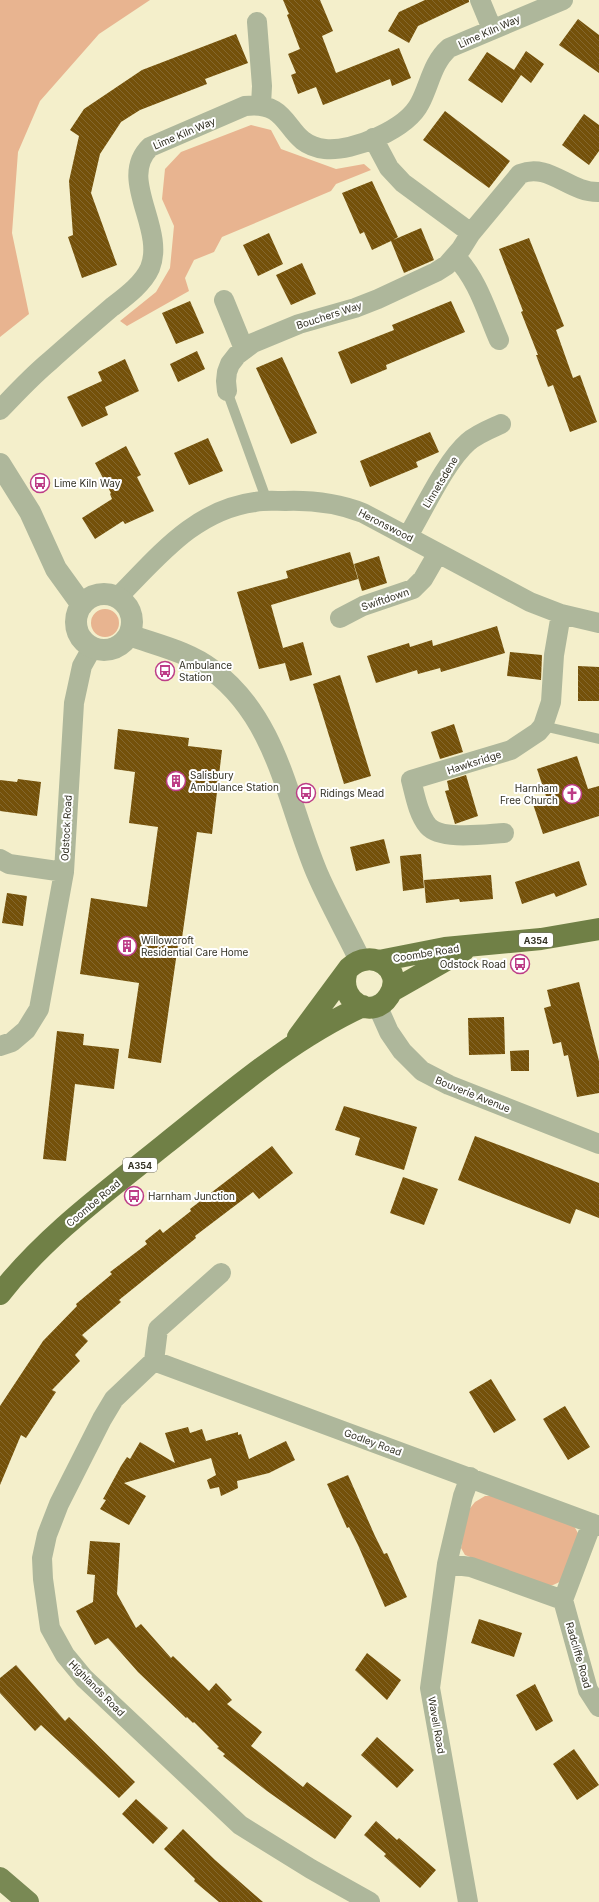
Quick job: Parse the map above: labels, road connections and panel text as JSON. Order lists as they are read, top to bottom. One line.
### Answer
{"streets":{"highway":["A354","Coombe Road"],"street":["Lime Kiln Way","Bouchers Way","Linnetsdene","Heronswood","Swiftdown","Hawksridge","Odstock Road","Bouverie Avenue","Godley Road","Radcliffe Road","Highlands Road","Wavell Road"]},"crossings":[["Linnetsdene","Heronswood"],["Heronswood","Swiftdown"],["Heronswood","Hawksridge"],["Heronswood","Odstock Road"],["Coombe Road","Bouverie Avenue"],["Godley Road","Radcliffe Road"],["Godley Road","Highlands Road"],["Godley Road","Wavell Road"]],"places":{"bus stop":["Lime Kiln Way","Ambulance Station","Ridings Mead","Odstock Road","Harnham Junction"],"building":["Salisbury Ambulance Station","Willowcroft Residential Care Home"],"church":["Harnham Free Church"]}}
